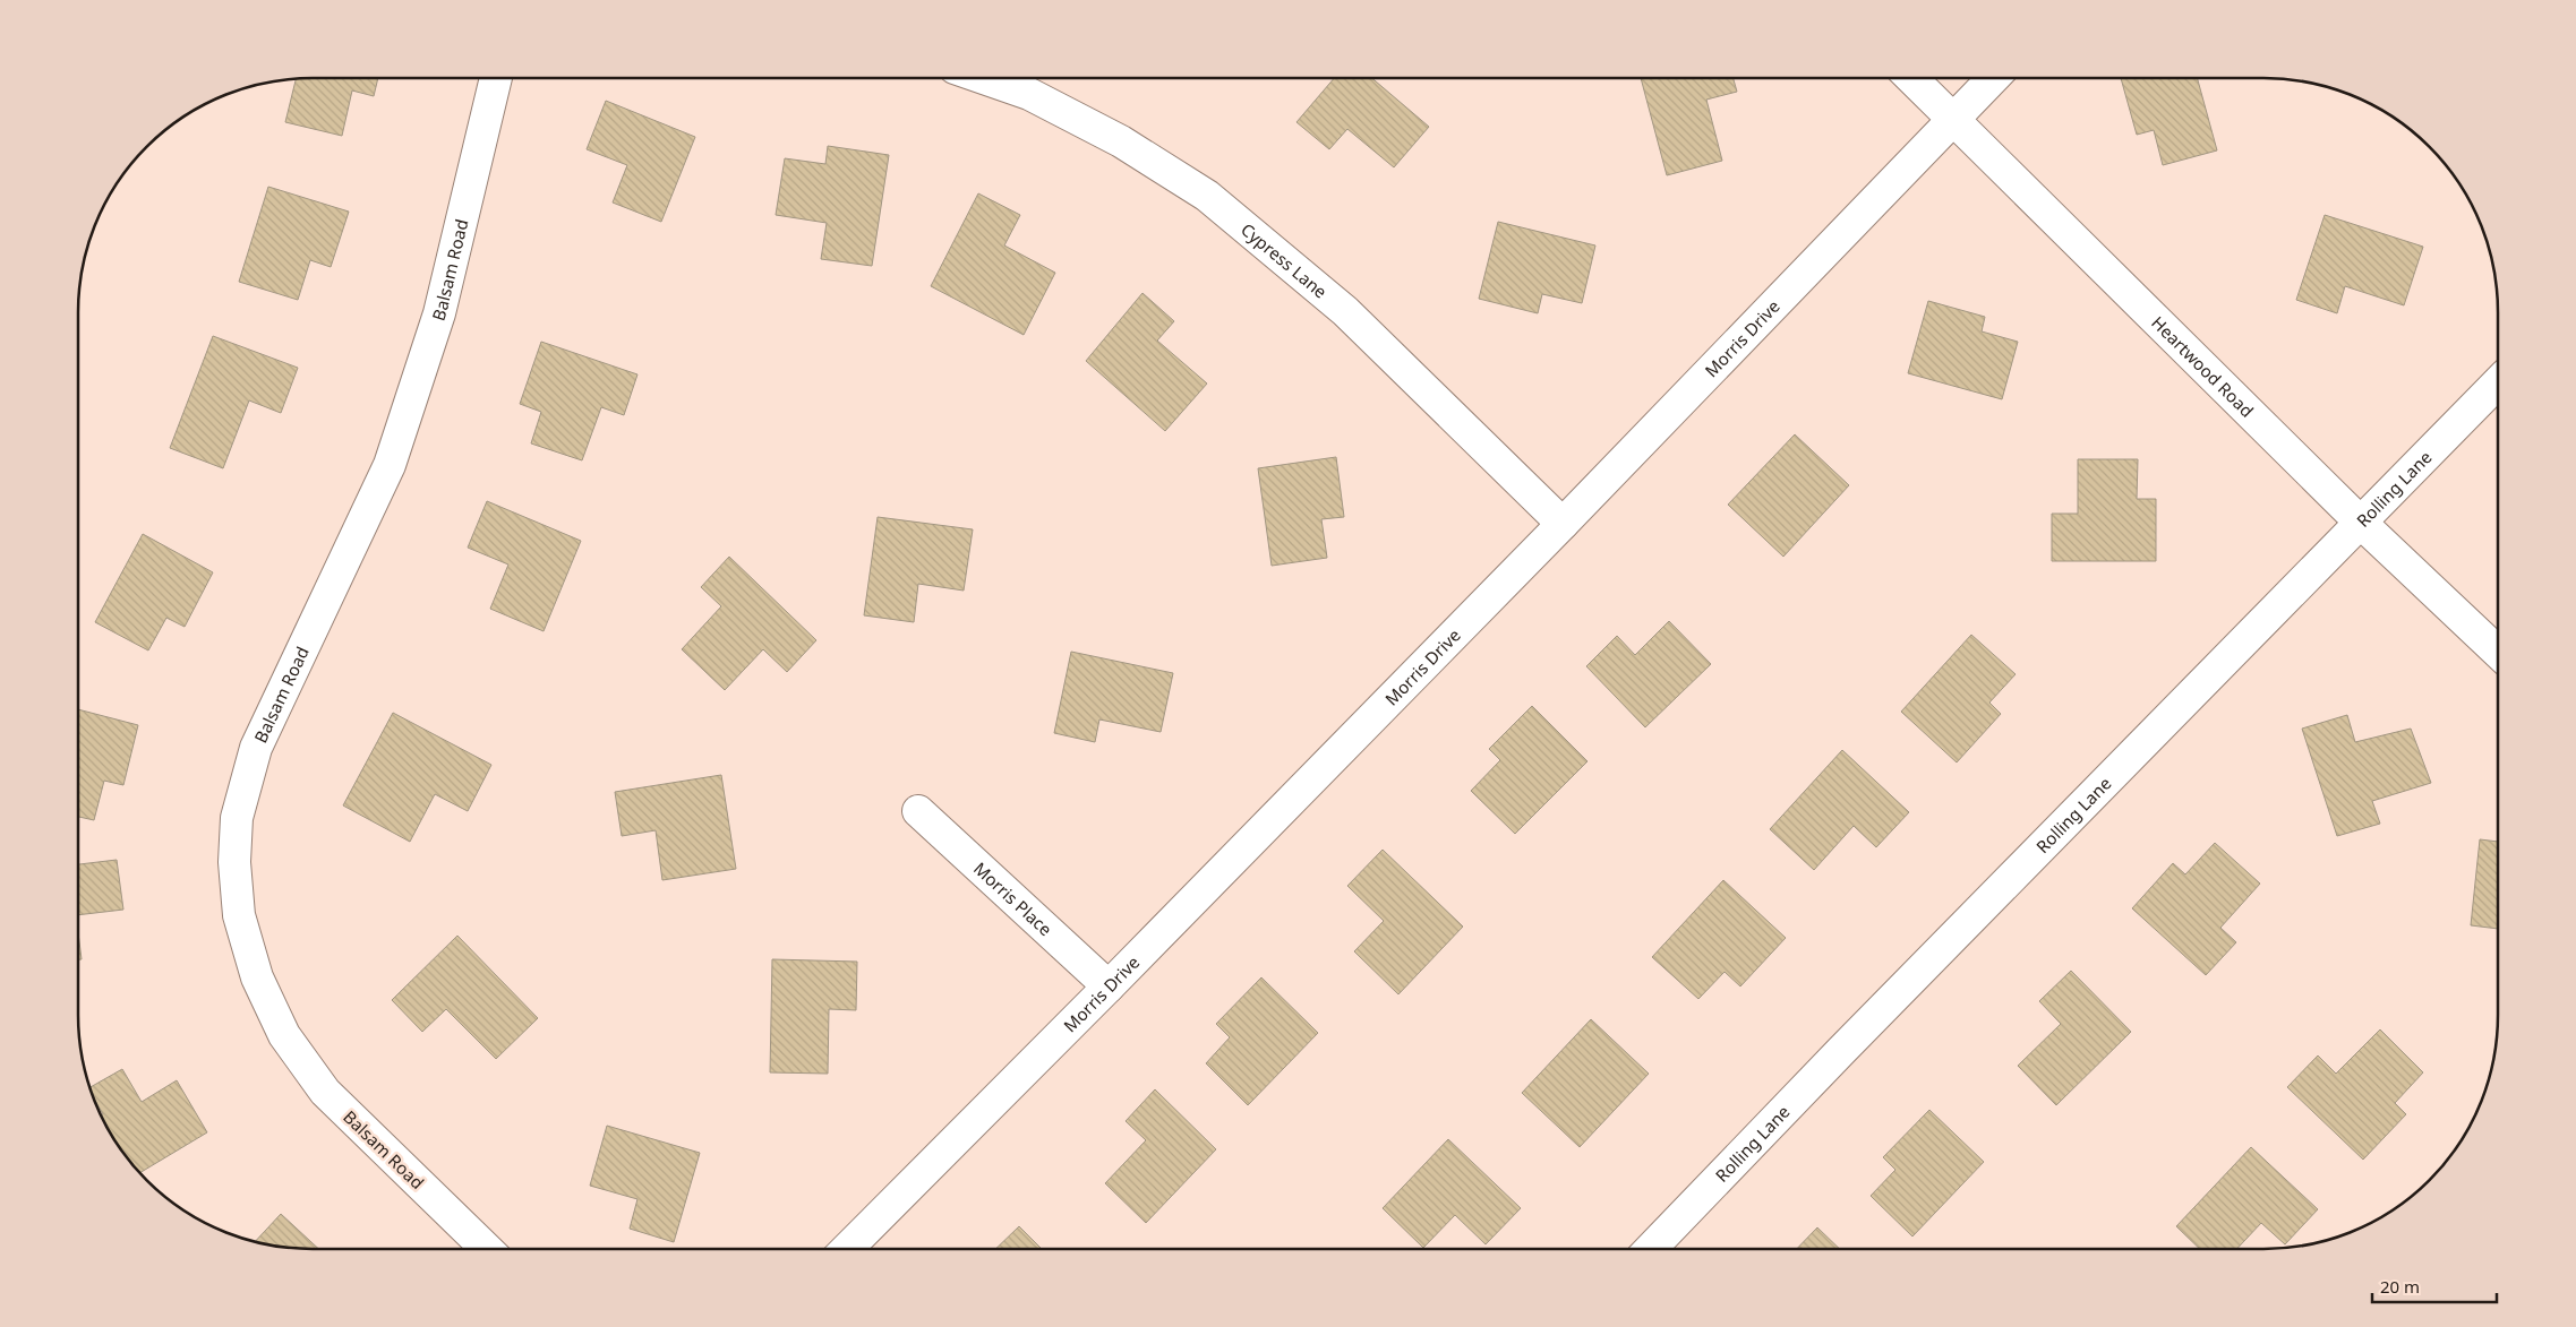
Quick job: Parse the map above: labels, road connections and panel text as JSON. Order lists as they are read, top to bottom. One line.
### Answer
{"streets":{"street":["Cypress Lane","Balsam Road","Morris Drive","Heartwood Road","Rolling Lane","Morris Place"]},"crossings":[["Cypress Lane","Morris Drive"],["Morris Drive","Heartwood Road"],["Morris Drive","Morris Place"],["Heartwood Road","Rolling Lane"]],"scale_bar":"20 m"}
